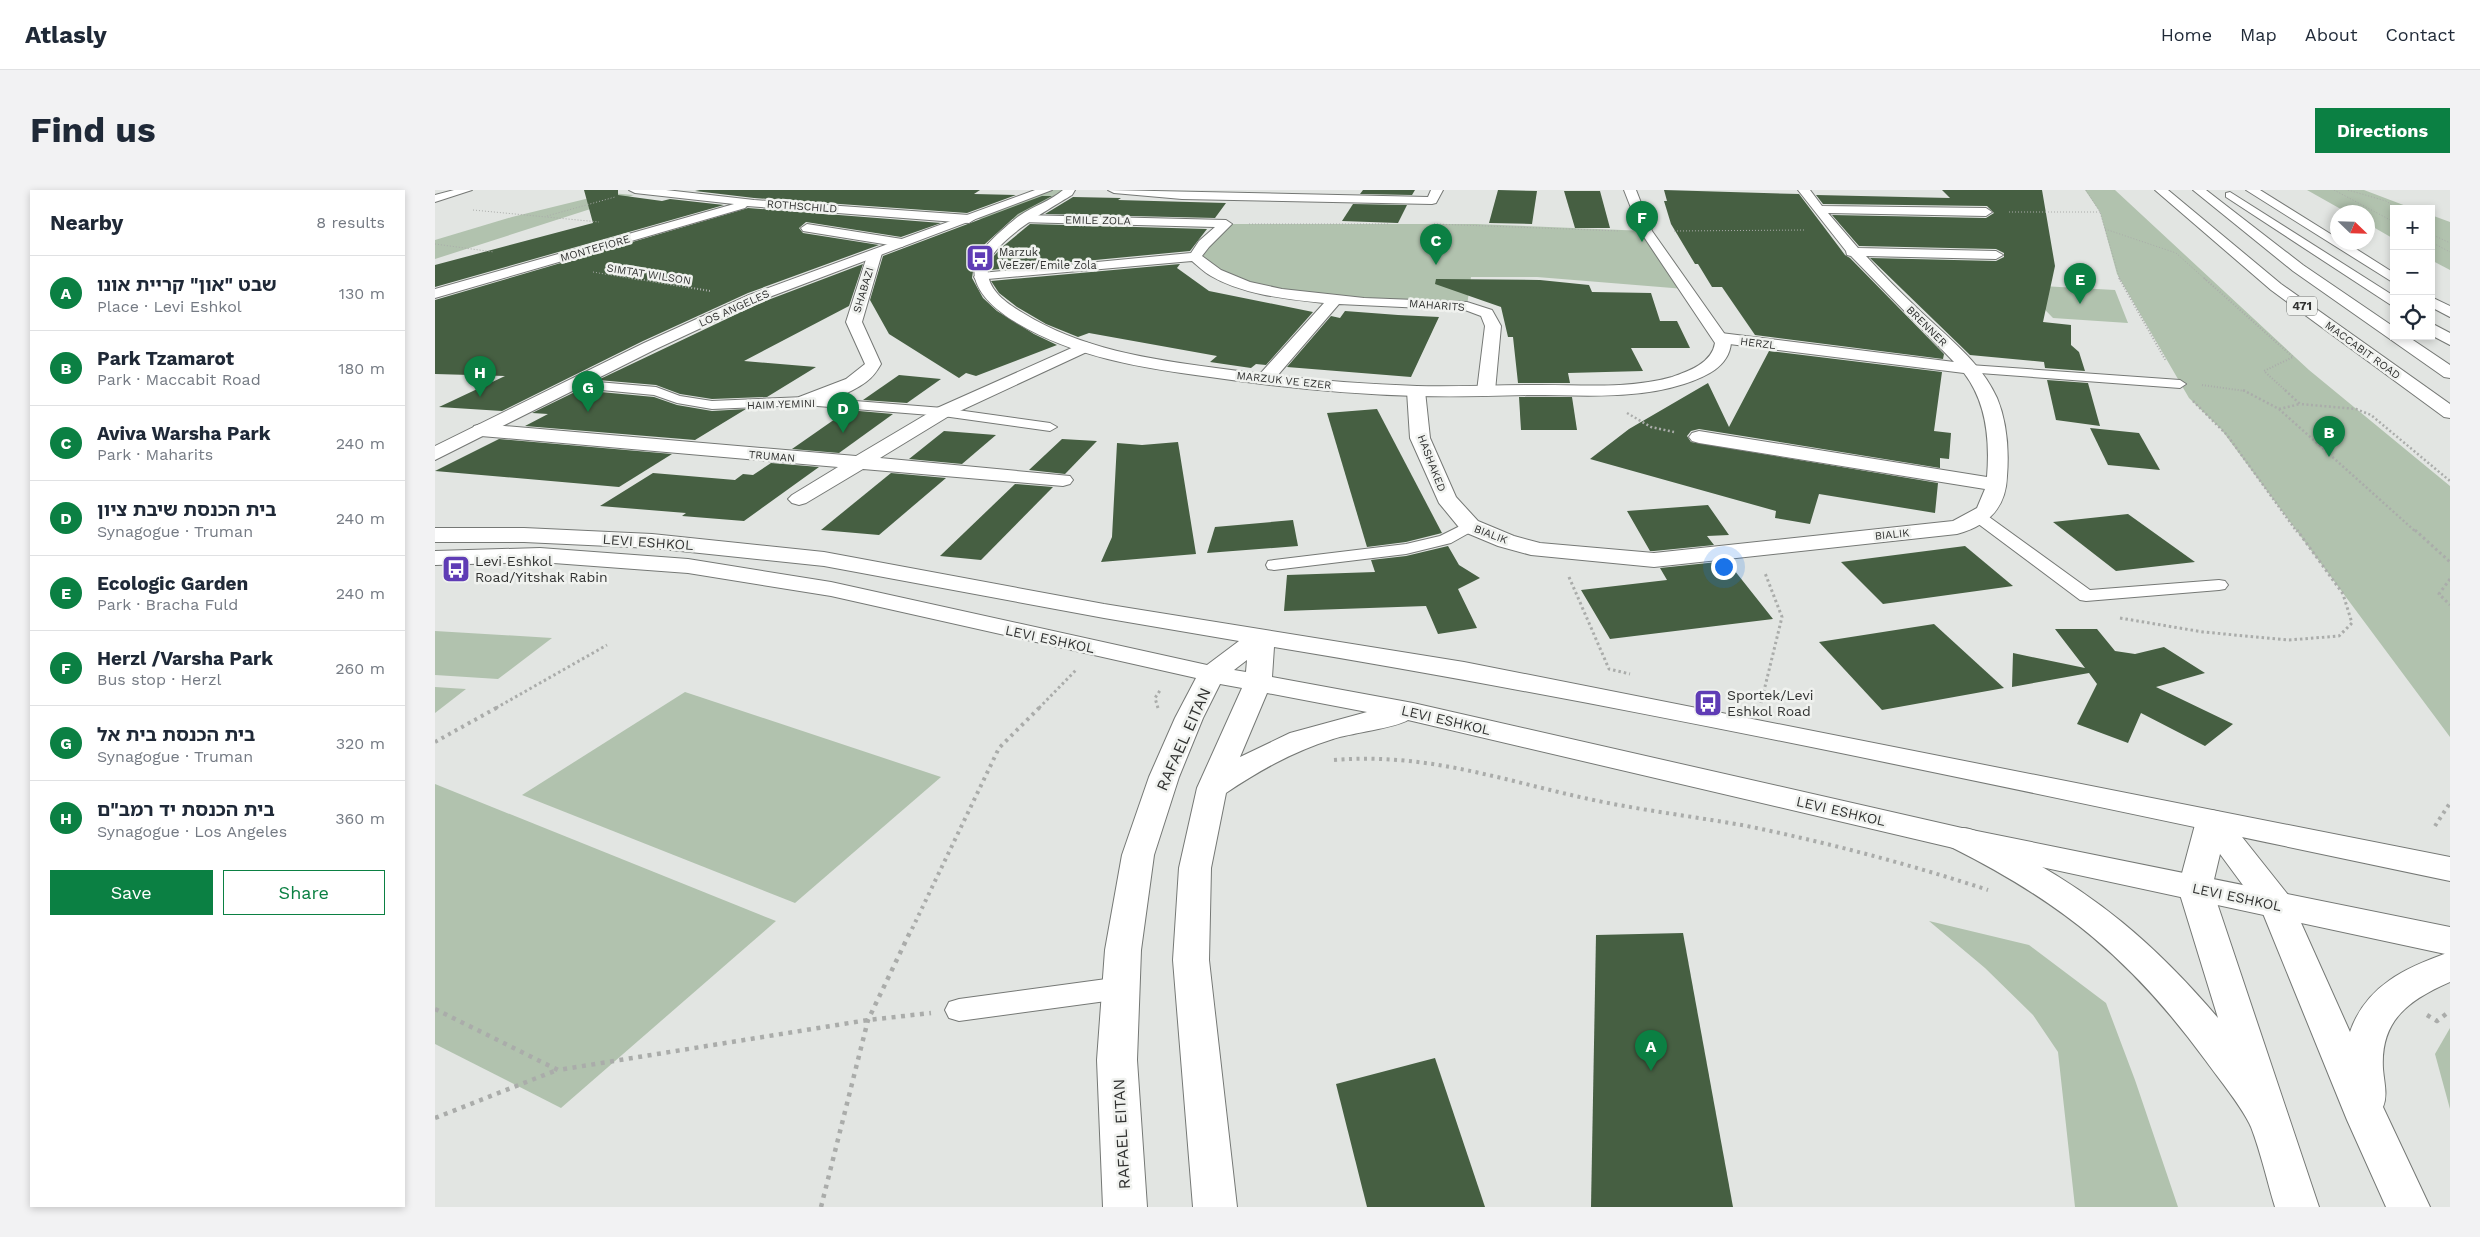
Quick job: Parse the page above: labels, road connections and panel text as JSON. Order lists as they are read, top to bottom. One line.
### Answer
{"streets":{"main road":["ROTHSCHILD","EMILE ZOLA","MONTEFIORE","SHABAZI","MAHARITS","471","LOS ANGELES","BRENNER","HERZL","MACCABIT ROAD","MARZUK VE EZER","TRUMAN","HASHAKED","BIALIK","LEVI ESHKOL","RAFAEL EITAN"],"lane":["HAIM YEMINI"],"path":["SIMTAT WILSON"]},"crossings":[["ROTHSCHILD","EMILE ZOLA"],["ROTHSCHILD","MONTEFIORE"],["ROTHSCHILD","LOS ANGELES"],["EMILE ZOLA","LOS ANGELES"],["MONTEFIORE","SIMTAT WILSON"],["SIMTAT WILSON","LOS ANGELES"],["SHABAZI","LOS ANGELES"],["SHABAZI","HAIM YEMINI"],["MAHARITS","MARZUK VE EZER"],["LOS ANGELES","HAIM YEMINI"],["LOS ANGELES","TRUMAN"],["BRENNER","HERZL"],["HERZL","MARZUK VE EZER"],["MARZUK VE EZER","HASHAKED"],["HASHAKED","BIALIK"],["LEVI ESHKOL","RAFAEL EITAN"]],"places":{"bus stop":["Marzuk VeEzer/Emile Zola","Levi Eshkol Road/Yitshak Rabin","Sportek/Levi Eshkol Road"]},"north":"bottom right","page":{"header":"Atlasly","nav":["Home","Map","About","Contact"],"buttons":["Directions",["Save","Share"]],"title":"Find us","heading":["Nearby","8 results"],"pins":["F","C","E","H","G","D","B","A"],"map_buttons":["+","−"],"list":[{"mark":"A","name":"שבט \"און\" קריית אונו","note":"Place · Levi Eshkol","value":"130 m"},{"mark":"B","name":"Park Tzamarot","note":"Park · Maccabit Road","value":"180 m"},{"mark":"C","name":"Aviva Warsha Park","note":"Park · Maharits","value":"240 m"},{"mark":"D","name":"בית הכנסת שיבת ציון","note":"Synagogue · Truman","value":"240 m"},{"mark":"E","name":"Ecologic Garden","note":"Park · Bracha Fuld","value":"240 m"},{"mark":"F","name":"Herzl /Varsha Park","note":"Bus stop · Herzl","value":"260 m"},{"mark":"G","name":"בית הכנסת בית אל","note":"Synagogue · Truman","value":"320 m"},{"mark":"H","name":"בית הכנסת יד רמב\"ם","note":"Synagogue · Los Angeles","value":"360 m"}]}}
